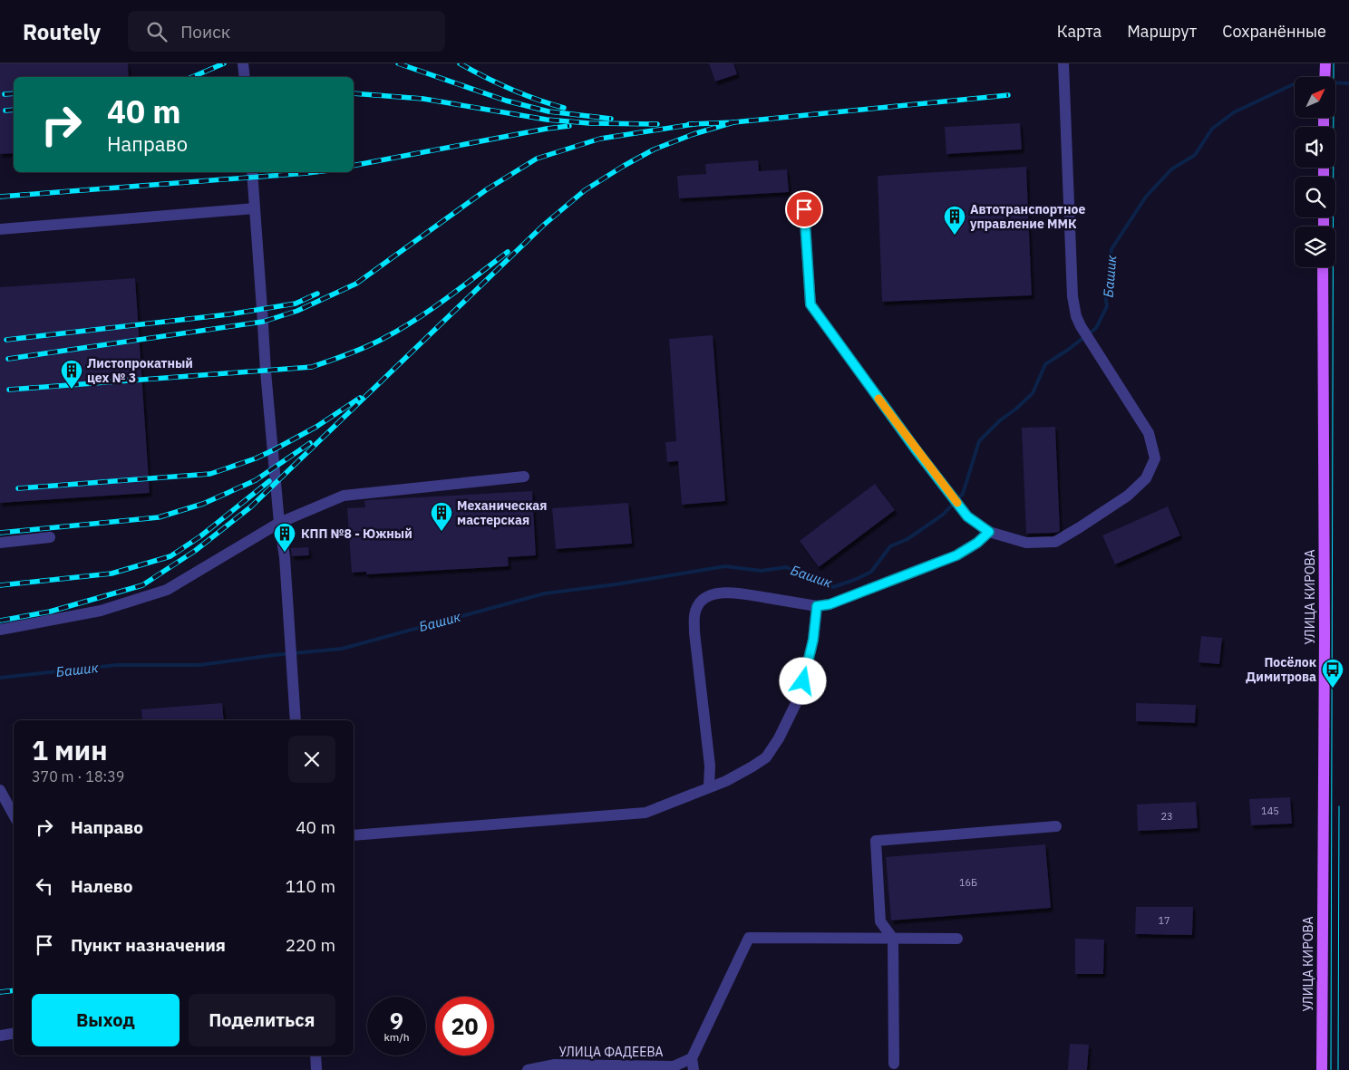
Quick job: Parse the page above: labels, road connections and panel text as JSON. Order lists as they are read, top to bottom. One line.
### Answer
{"streets":{"main road":["УЛИЦА КИРОВА"],"street":["УЛИЦА ФАДЕЕВА"]},"water":["Башик"],"places":{"building":["Автотранспортное управление ММК","Листопрокатный цех № 3","Механическая мастерская","КПП №8 - Южный"],"bus stop":["Посёлок Димитрова"]},"house_numbers":["145","23","16Б","17"],"north":"top right","page":{"header":"Routely","search":"Поиск","nav":["Карта","Маршрут","Сохранённые"],"turn":["40 m","Направо"],"heading":["1 мин","370 m · 18:39"],"list":[{"name":"Направо","value":"40 m"},{"name":"Налево","value":"110 m"},{"name":"Пункт назначения","value":"220 m"}],"buttons":["Выход","Поделиться"],"speed":"9 km/h","limit":"20"}}
